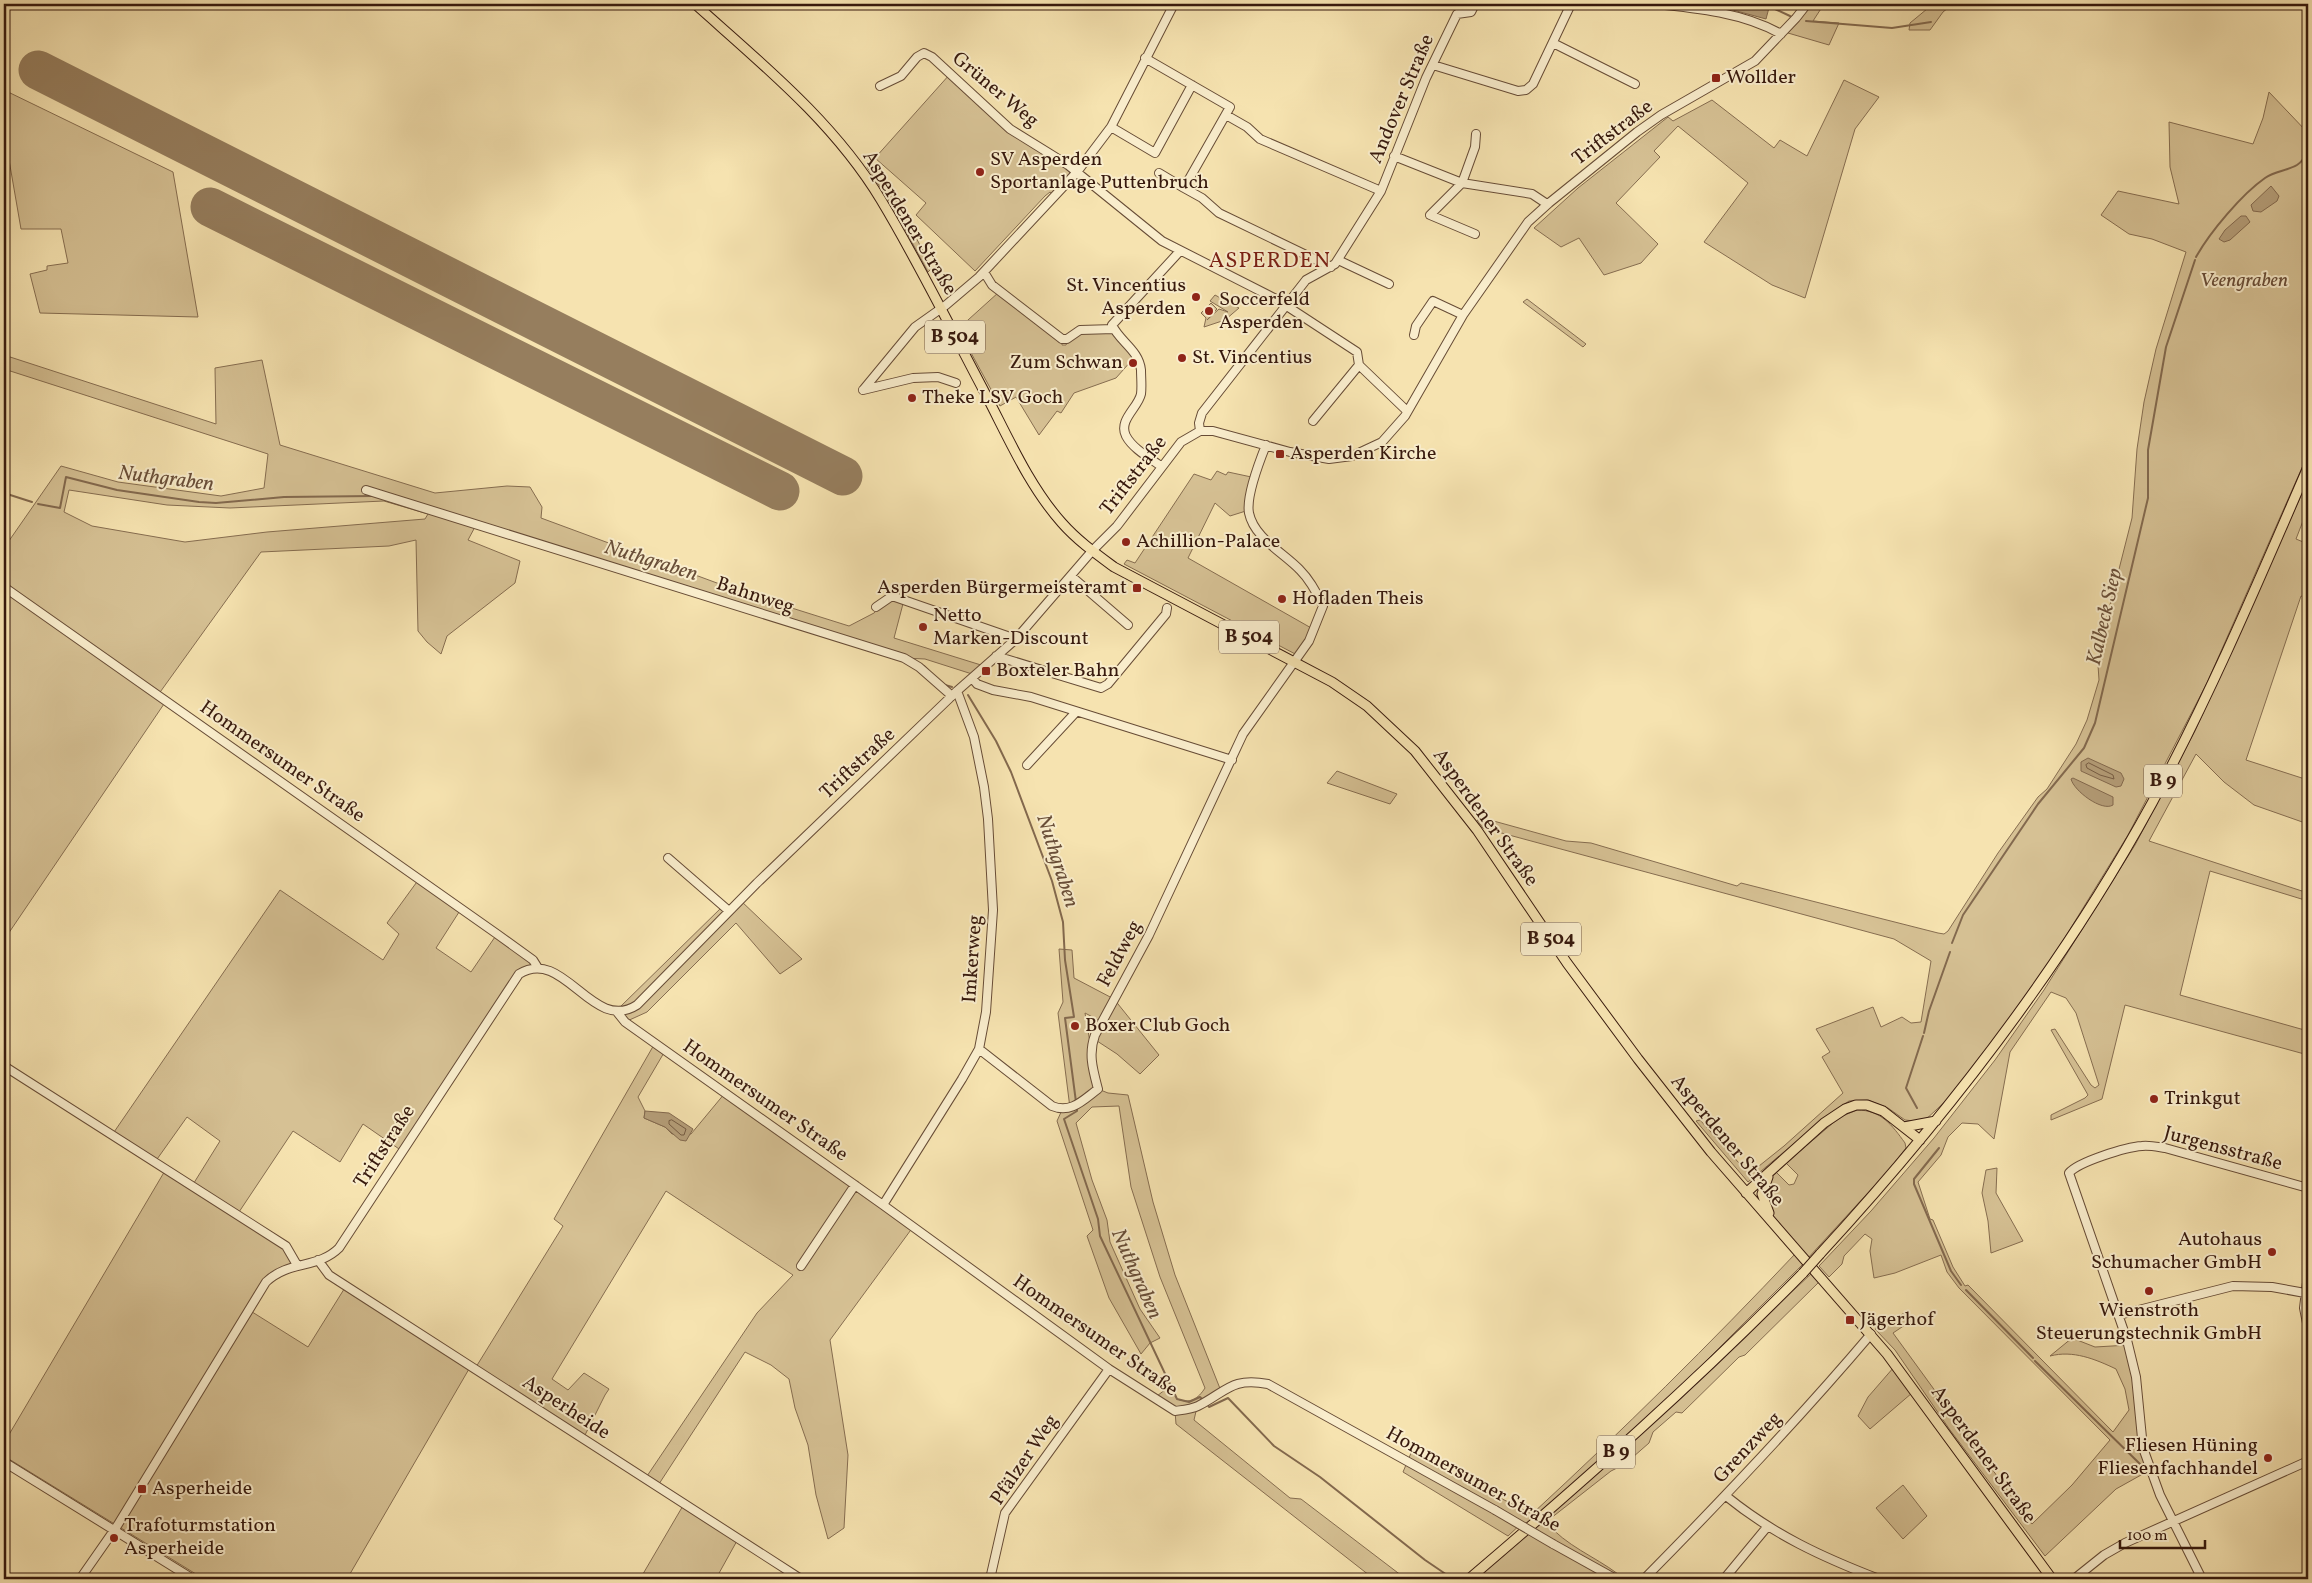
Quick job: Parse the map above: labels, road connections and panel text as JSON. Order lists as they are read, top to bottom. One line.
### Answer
{"streets":{"main road":["Asperdener Straße","B 504","B 9"],"street":["Grüner Weg","Andover Straße","Triftstraße","Bahnweg","Hommersumer Straße","Feldweg","Imkerweg","Jurgensstraße","Asperheide","Grenzweg","Pfälzer Weg"]},"crossings":[["Grüner Weg","Andover Straße"],["Grüner Weg","Triftstraße"],["Andover Straße","Triftstraße"],["Triftstraße","Asperdener Straße"],["Triftstraße","Bahnweg"],["Triftstraße","Hommersumer Straße"],["Triftstraße","Feldweg"],["Triftstraße","Imkerweg"],["Triftstraße","Asperheide"],["Asperdener Straße","Feldweg"],["Asperdener Straße","Grenzweg"],["Bahnweg","Imkerweg"],["Hommersumer Straße","Imkerweg"],["Hommersumer Straße","Pfälzer Weg"],["Feldweg","Imkerweg"]],"districts":["ASPERDEN"],"water":["Nuthgraben","Kalbeck Siep"],"parks":["Veengraben"],"places":{"transit":["Wollder","Asperden Kirche","Asperden Bürgermeisteramt","Boxteler Bahn","Jägerhof","Asperheide"],"other":["SV Asperden Sportanlage Puttenbruch","St. Vincentius Asperden","Soccerfeld Asperden","St. Vincentius","Zum Schwan","Theke LSV Goch","Achillion-Palace","Hofladen Theis","Netto Marken-Discount","Boxer Club Goch","Trinkgut","Autohaus Schumacher GmbH","Wienstroth Steuerungstechnik GmbH","Fliesen Hüning Fliesenfachhandel","Trafoturmstation Asperheide"]},"scale_bar":"100 m"}
